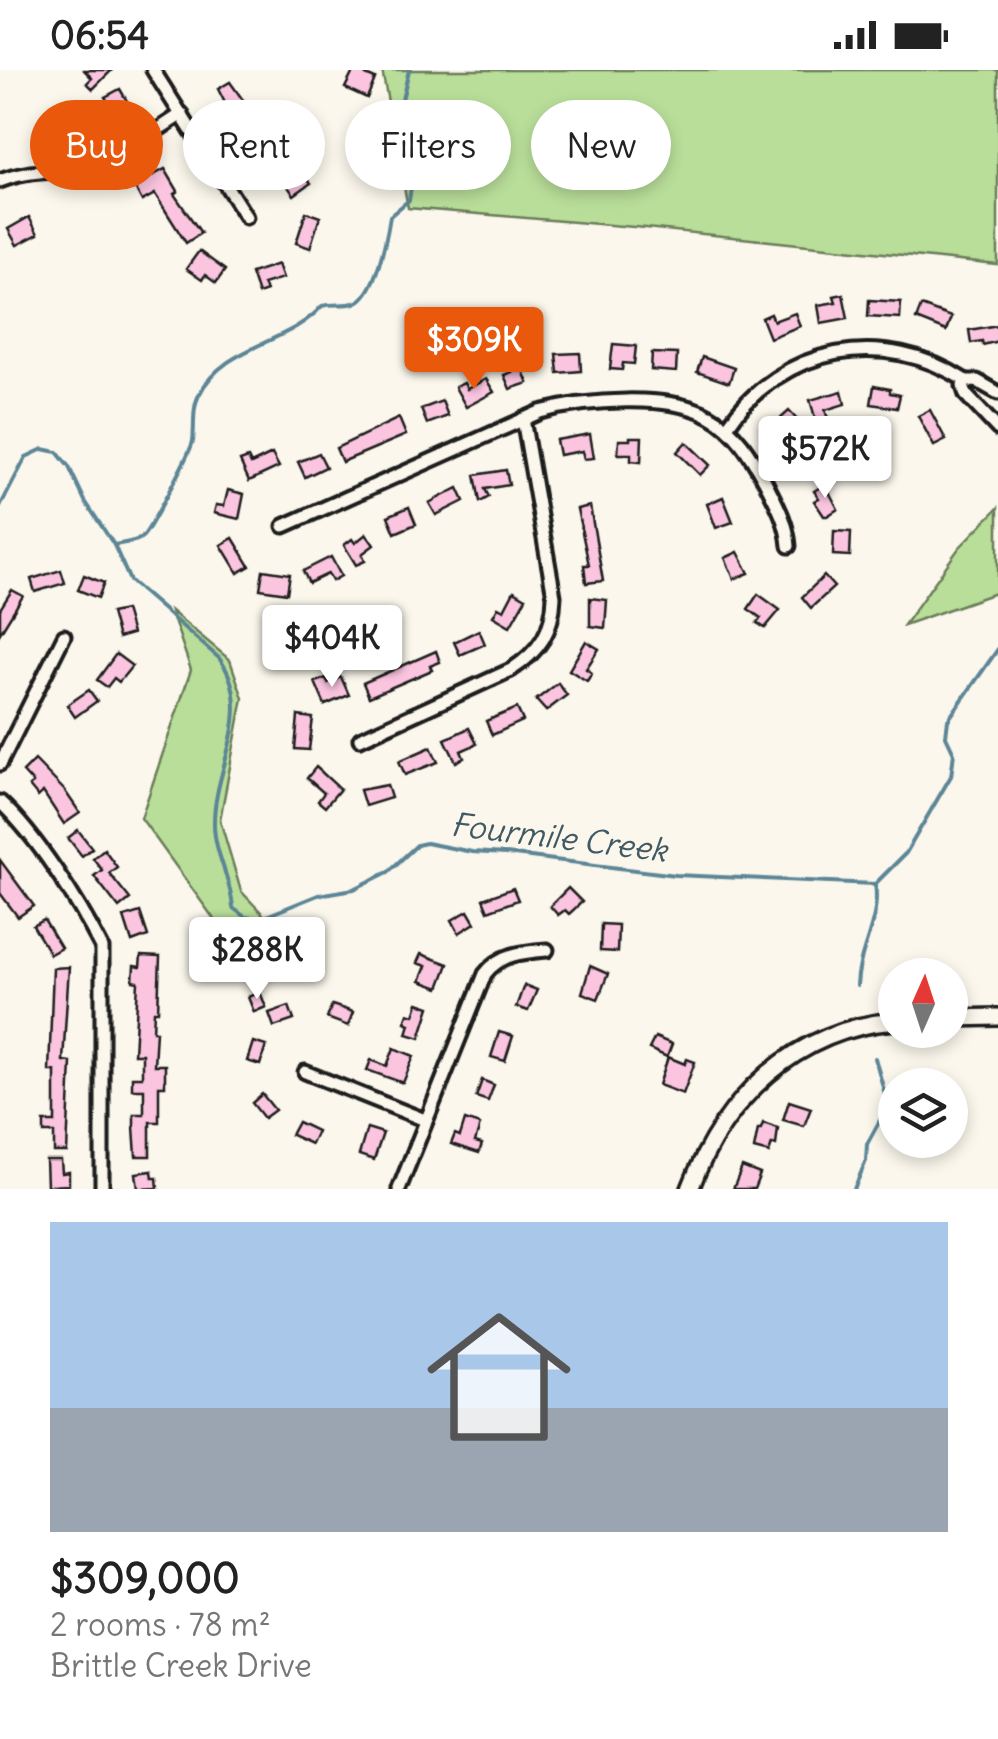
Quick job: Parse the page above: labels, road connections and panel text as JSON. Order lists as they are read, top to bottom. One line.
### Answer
{"water":["Fourmile Creek"],"north":"top","page":{"status":"06:54","chip":["Buy","Rent","Filters","New"],"price":["$309K","$572K","$404K","$288K"],"list":[{"name":"$309,000","note":"2 rooms · 78 m² · Brittle Creek Drive"}]}}
